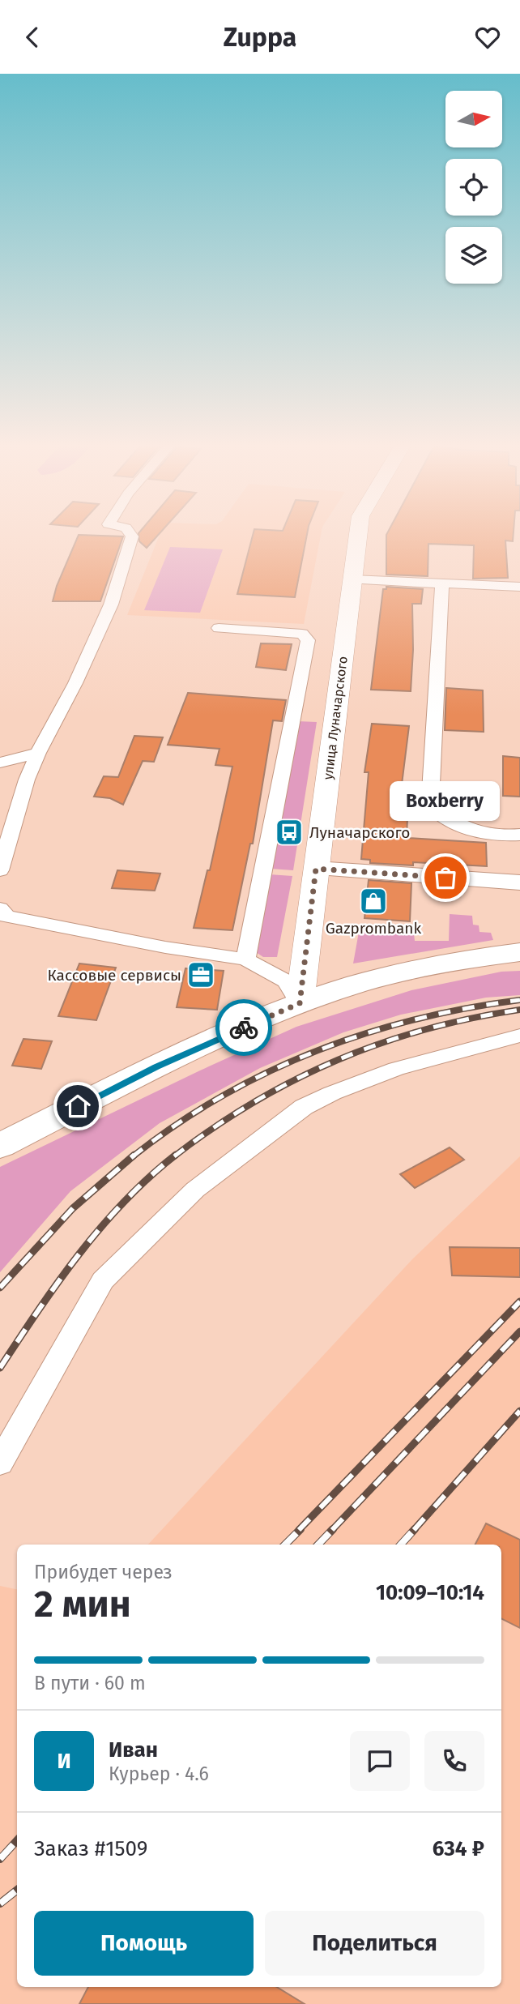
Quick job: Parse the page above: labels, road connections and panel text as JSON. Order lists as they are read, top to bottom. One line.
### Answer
{"streets":{"main road":["улица Луначарского"]},"places":{"bus stop":["Луначарского"],"other":["Boxberry"],"shop":["Gazprombank"],"office":["Кассовые сервисы"]},"north":"right","page":{"header":"Zuppa","bubble":"Boxberry","heading":["2 мин","Прибудет через","10:09–10:14"],"panel":["Иван","Курьер · 4.6","Заказ #1509","634 ₽"],"bar":"В пути · 60 m","round":"И","buttons":["Помощь","Поделиться"]}}
